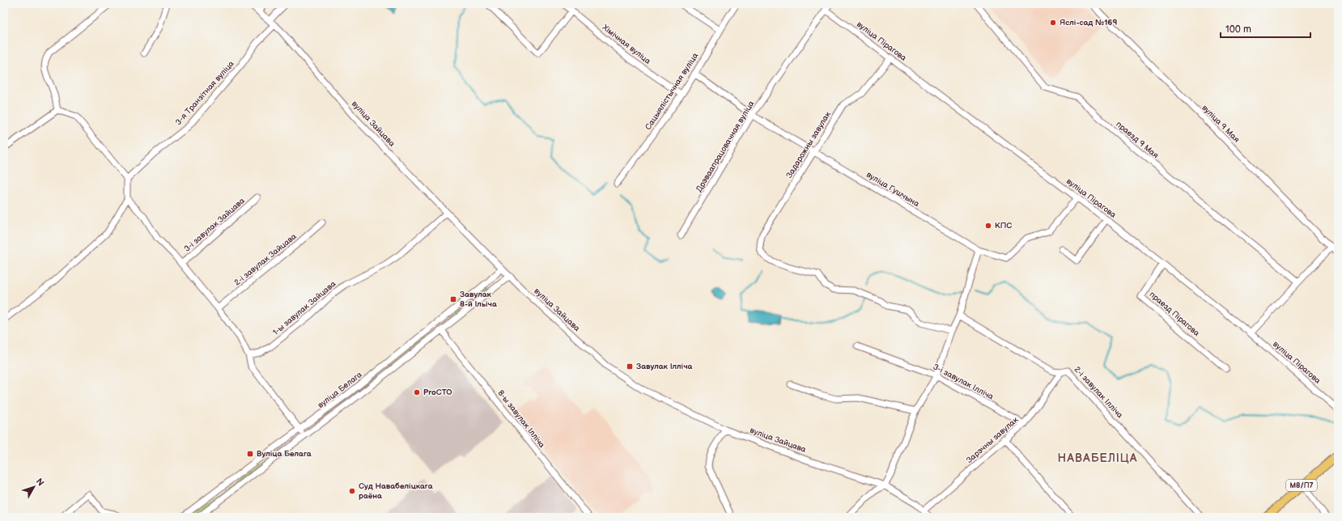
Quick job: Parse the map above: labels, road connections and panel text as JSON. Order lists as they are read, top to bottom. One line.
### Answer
{"streets":{"main road":["М8/П7"],"street":["вуліца Пірагова","Хімічная вуліца","Сацыялістычная вуліца","3-я Транзітная вуліца","вуліца Зайцава","вуліца 9 Мая","праезд 9 Мая","Задарожны завулак","Дрэваапрацовачная вуліца","вуліца Гушчына","3-і завулак Зайцава","2-і завулак Зайцава","1-ы завулак Зайцава","праезд Пірагова","3-і завулак Ілліча","вуліца Белага","2-і завулак Ілліча","8-ы завулак Ілліча","Зарэчны завулак"]},"crossings":[["вуліца Пірагова","Задарожны завулак"],["вуліца Пірагова","Дрэваапрацовачная вуліца"],["вуліца Пірагова","вуліца Гушчына"],["вуліца Пірагова","праезд Пірагова"],["Хімічная вуліца","Сацыялістычная вуліца"],["Сацыялістычная вуліца","вуліца Гушчына"],["3-я Транзітная вуліца","вуліца Зайцава"],["вуліца Зайцава","1-ы завулак Зайцава"],["вуліца Зайцава","вуліца Белага"],["вуліца Зайцава","Зарэчны завулак"],["Задарожны завулак","вуліца Гушчына"],["Дрэваапрацовачная вуліца","вуліца Гушчына"],["3-і завулак Ілліча","Зарэчны завулак"],["вуліца Белага","8-ы завулак Ілліча"],["2-і завулак Ілліча","Зарэчны завулак"]],"districts":["НАВАБЕЛІЦА"],"places":{"other":["Яслі-сад №169","КПС","ProСТО","Суд Навабеліцкага раёна"],"transit":["Завулак 8-й Ільіча","Завулак Ілліча","Вуліца Белага"]},"scale_bar":"100 m","north":"top right"}
